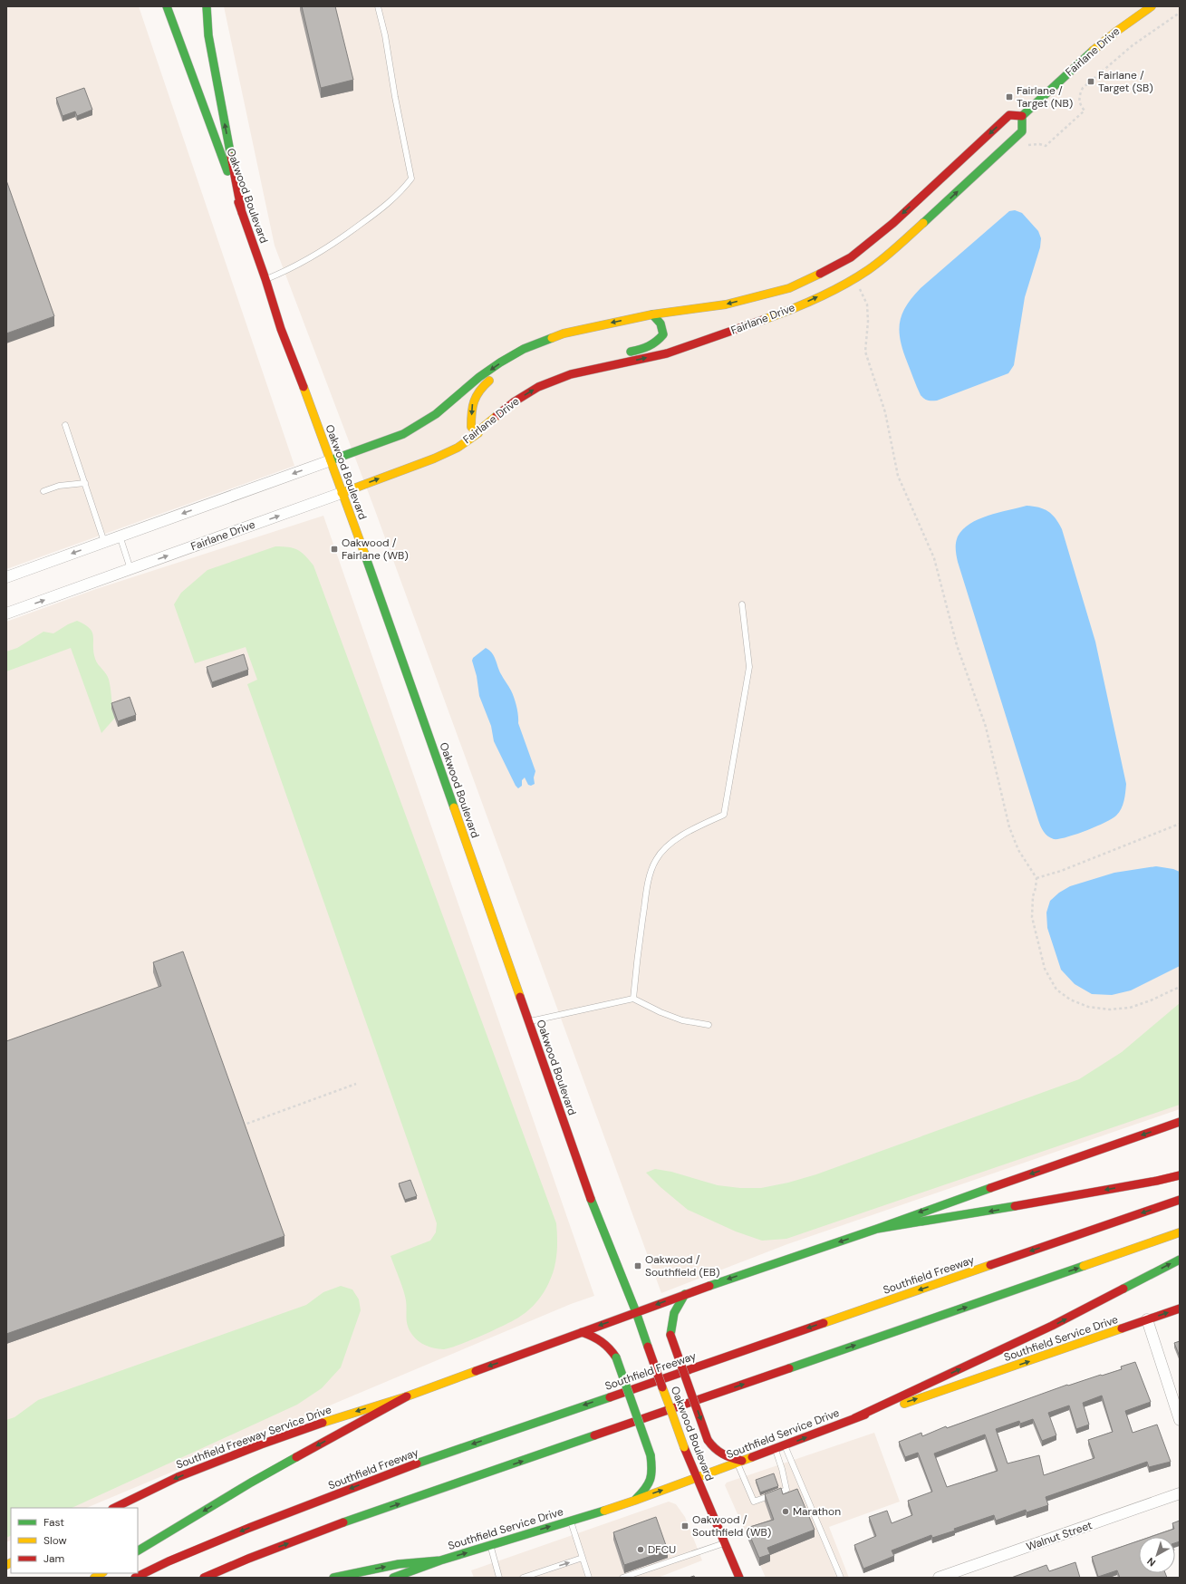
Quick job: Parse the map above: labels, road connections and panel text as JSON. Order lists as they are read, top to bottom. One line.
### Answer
{"streets":{"main road":["Fairlane Drive","Oakwood Boulevard","Southfield Freeway","Southfield Service Drive","Southfield Freeway Service Drive"],"street":["Walnut Street"]},"crossings":[["Fairlane Drive","Oakwood Boulevard"],["Oakwood Boulevard","Southfield Service Drive"]],"places":{"transit":["Fairlane / Target (SB)","Fairlane / Target (NB)","Oakwood / Fairlane (WB)","Oakwood / Southfield (EB)","Oakwood / Southfield (WB)"],"other":["Marathon","DFCU"]},"legend":["Fast","Slow","Jam"],"north":"bottom left"}
